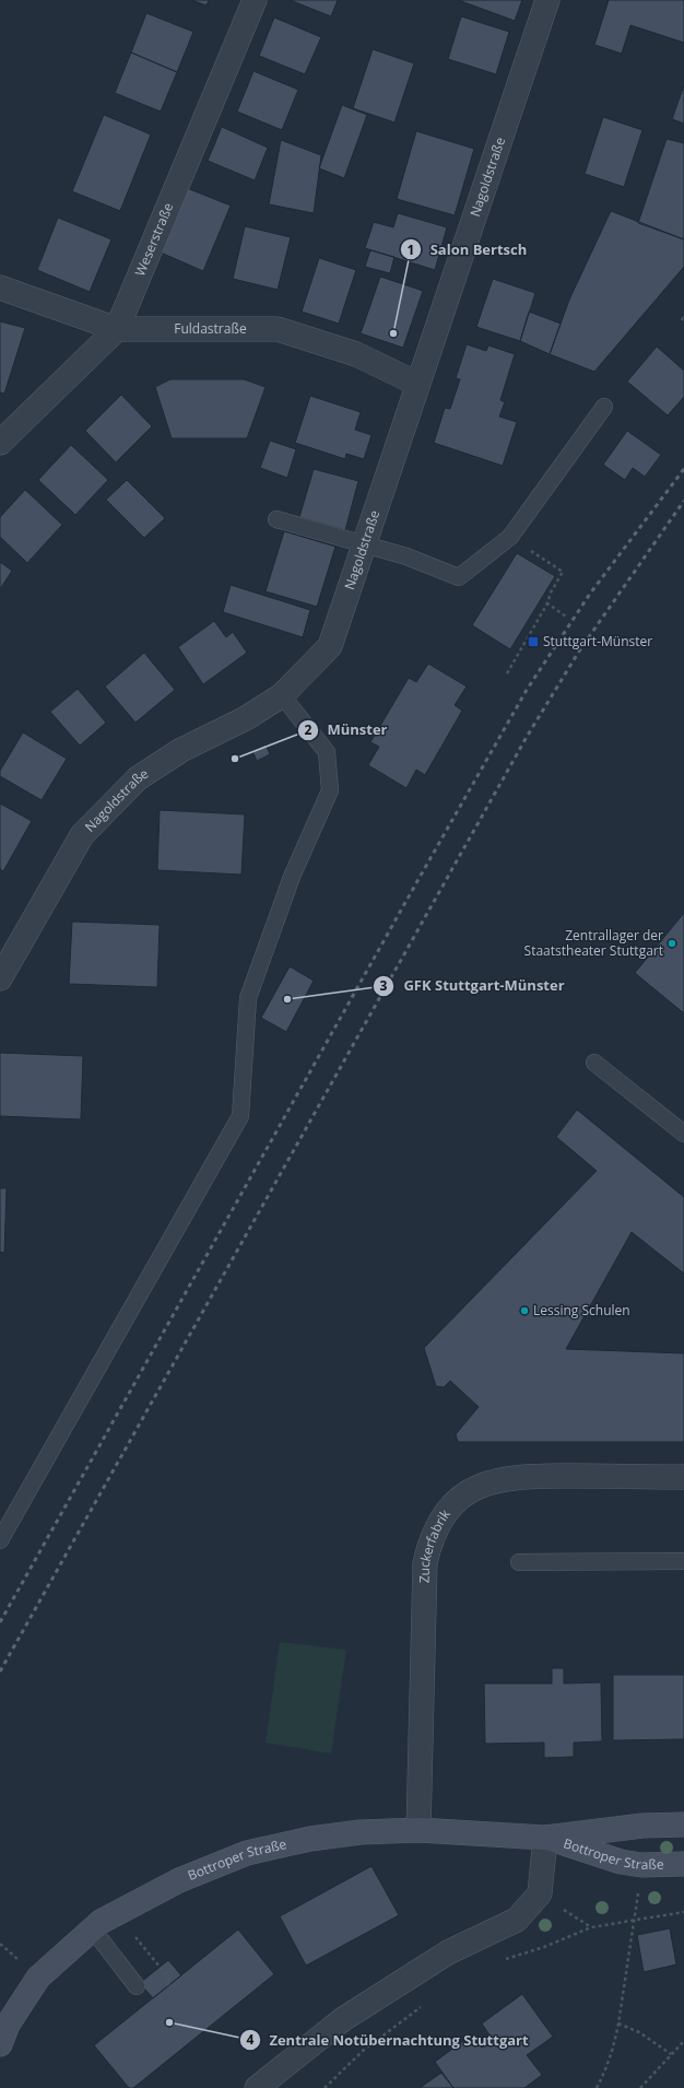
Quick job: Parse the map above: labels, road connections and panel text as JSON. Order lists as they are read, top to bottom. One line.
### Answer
{"streets":{"street":["Nagoldstraße","Weserstraße","Fuldastraße","Zuckerfabrik","Bottroper Straße"]},"crossings":[["Nagoldstraße","Fuldastraße"],["Weserstraße","Fuldastraße"],["Zuckerfabrik","Bottroper Straße"]],"places":{"other":["Salon Bertsch","Münster","Zentrallager der Staatstheater Stuttgart","GFK Stuttgart-Münster","Lessing Schulen","Zentrale Notübernachtung Stuttgart"],"transit":["Stuttgart-Münster"]}}
